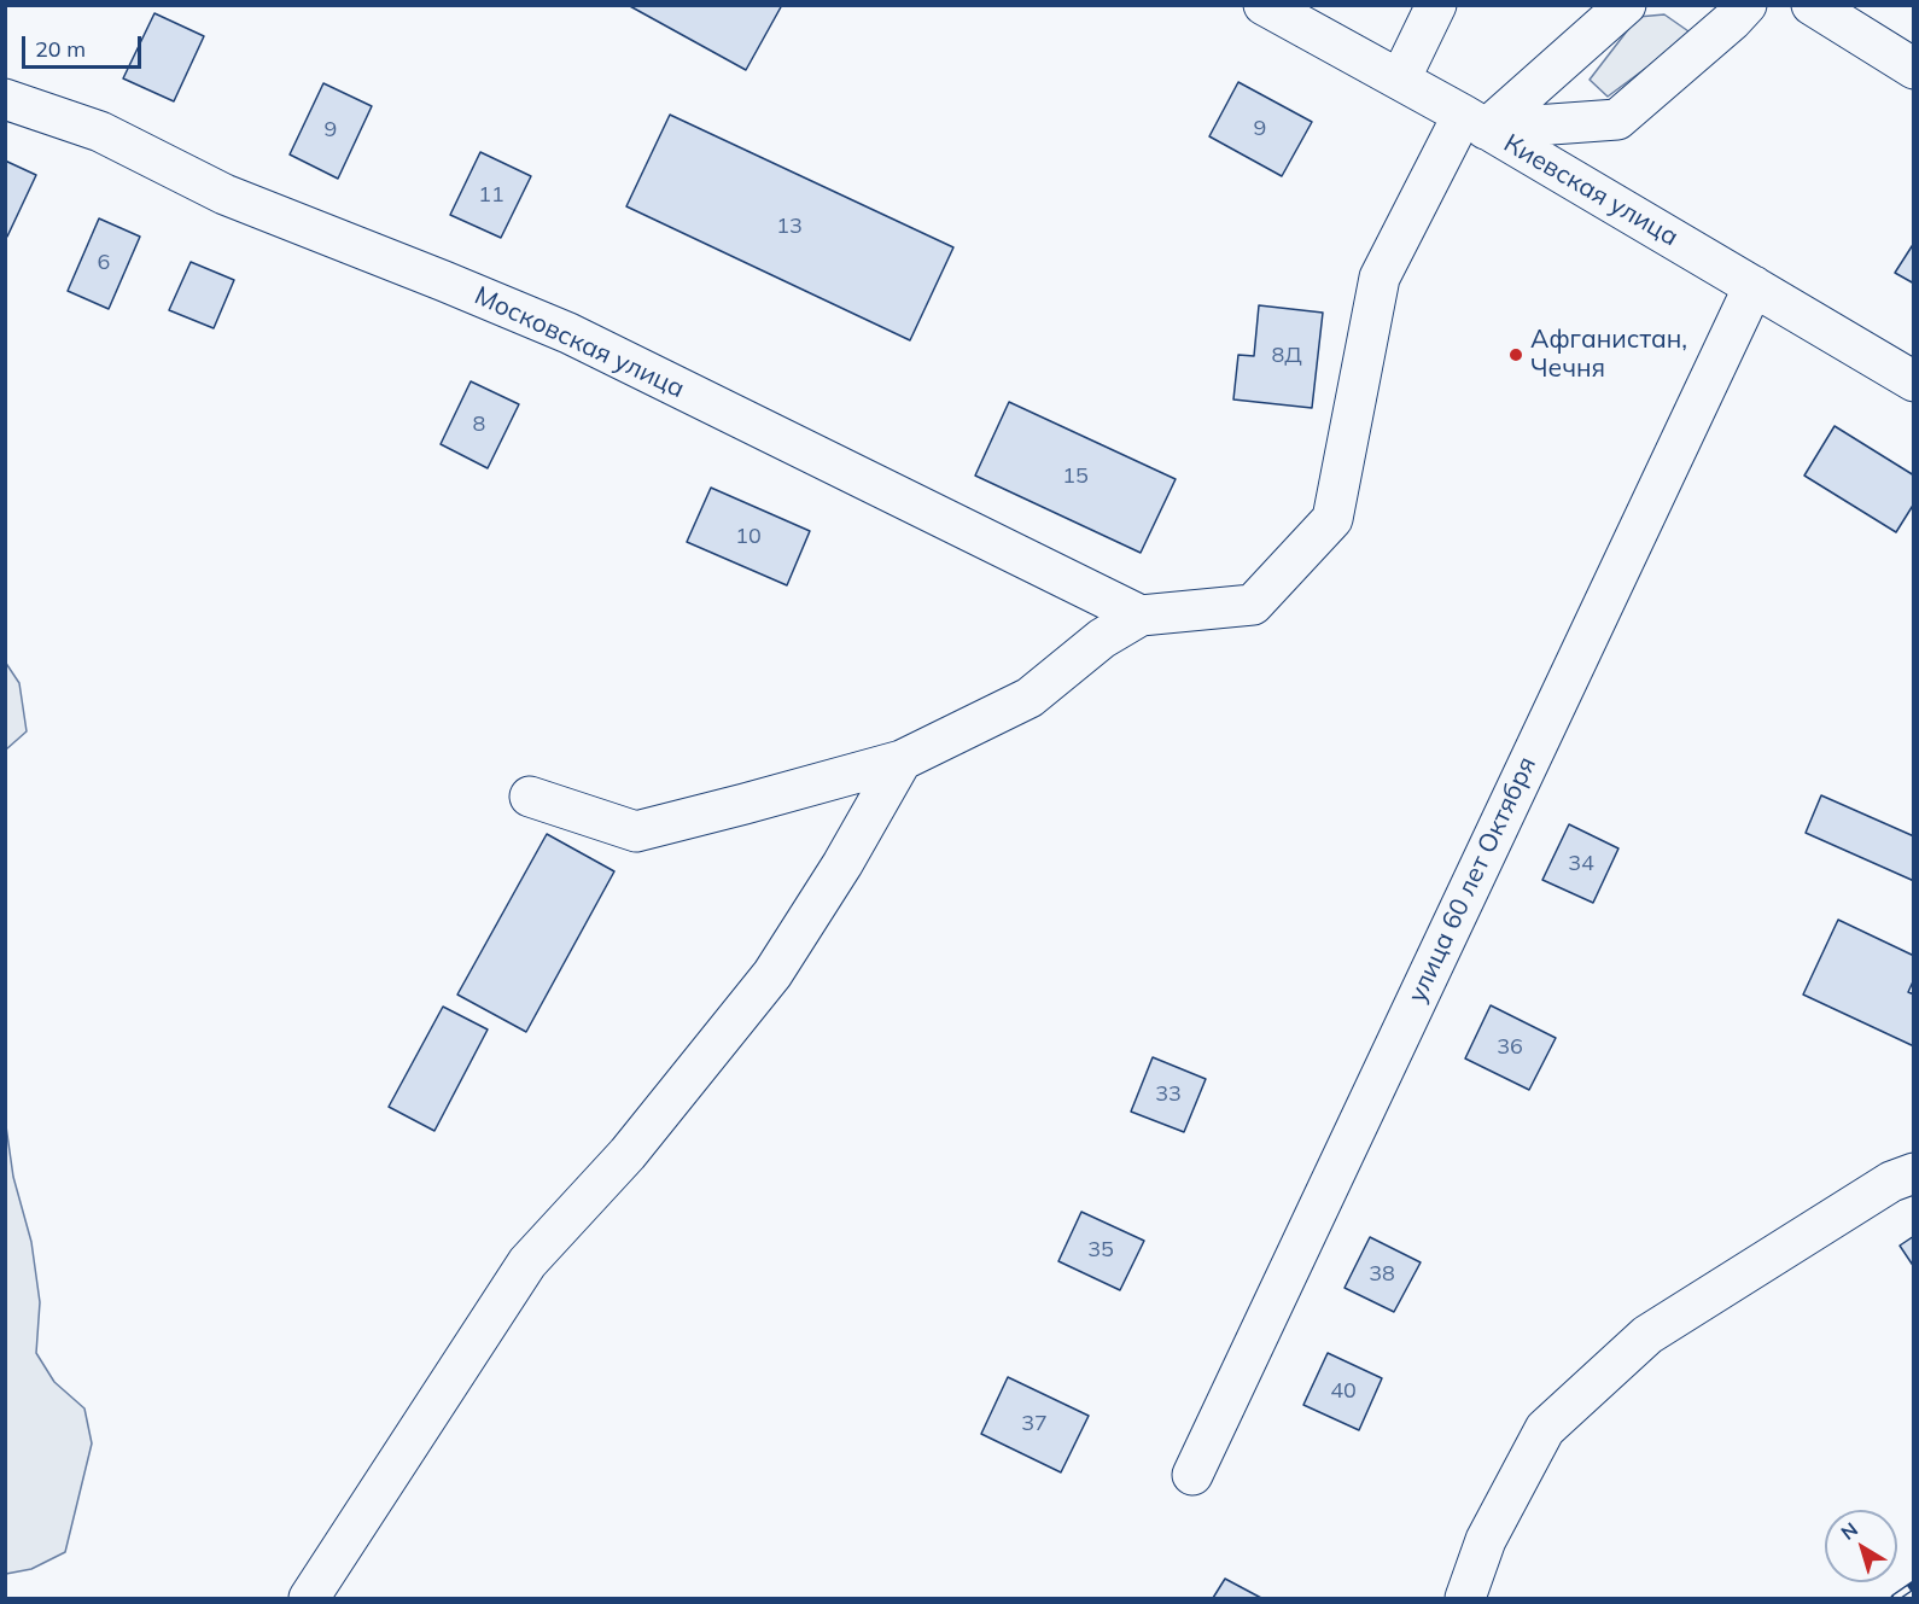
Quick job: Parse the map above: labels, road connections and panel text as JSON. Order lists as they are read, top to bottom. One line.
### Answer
{"streets":{"street":["Киевская улица","Московская улица","улица 60 лет Октября"]},"crossings":[["Киевская улица","улица 60 лет Октября"]],"places":["Афганистан, Чечня"],"house_numbers":["9","9","11","13","6","8Д","8","15","10","34","36","33","35","38","40","37"],"scale_bar":"20 m","north":"top left"}
